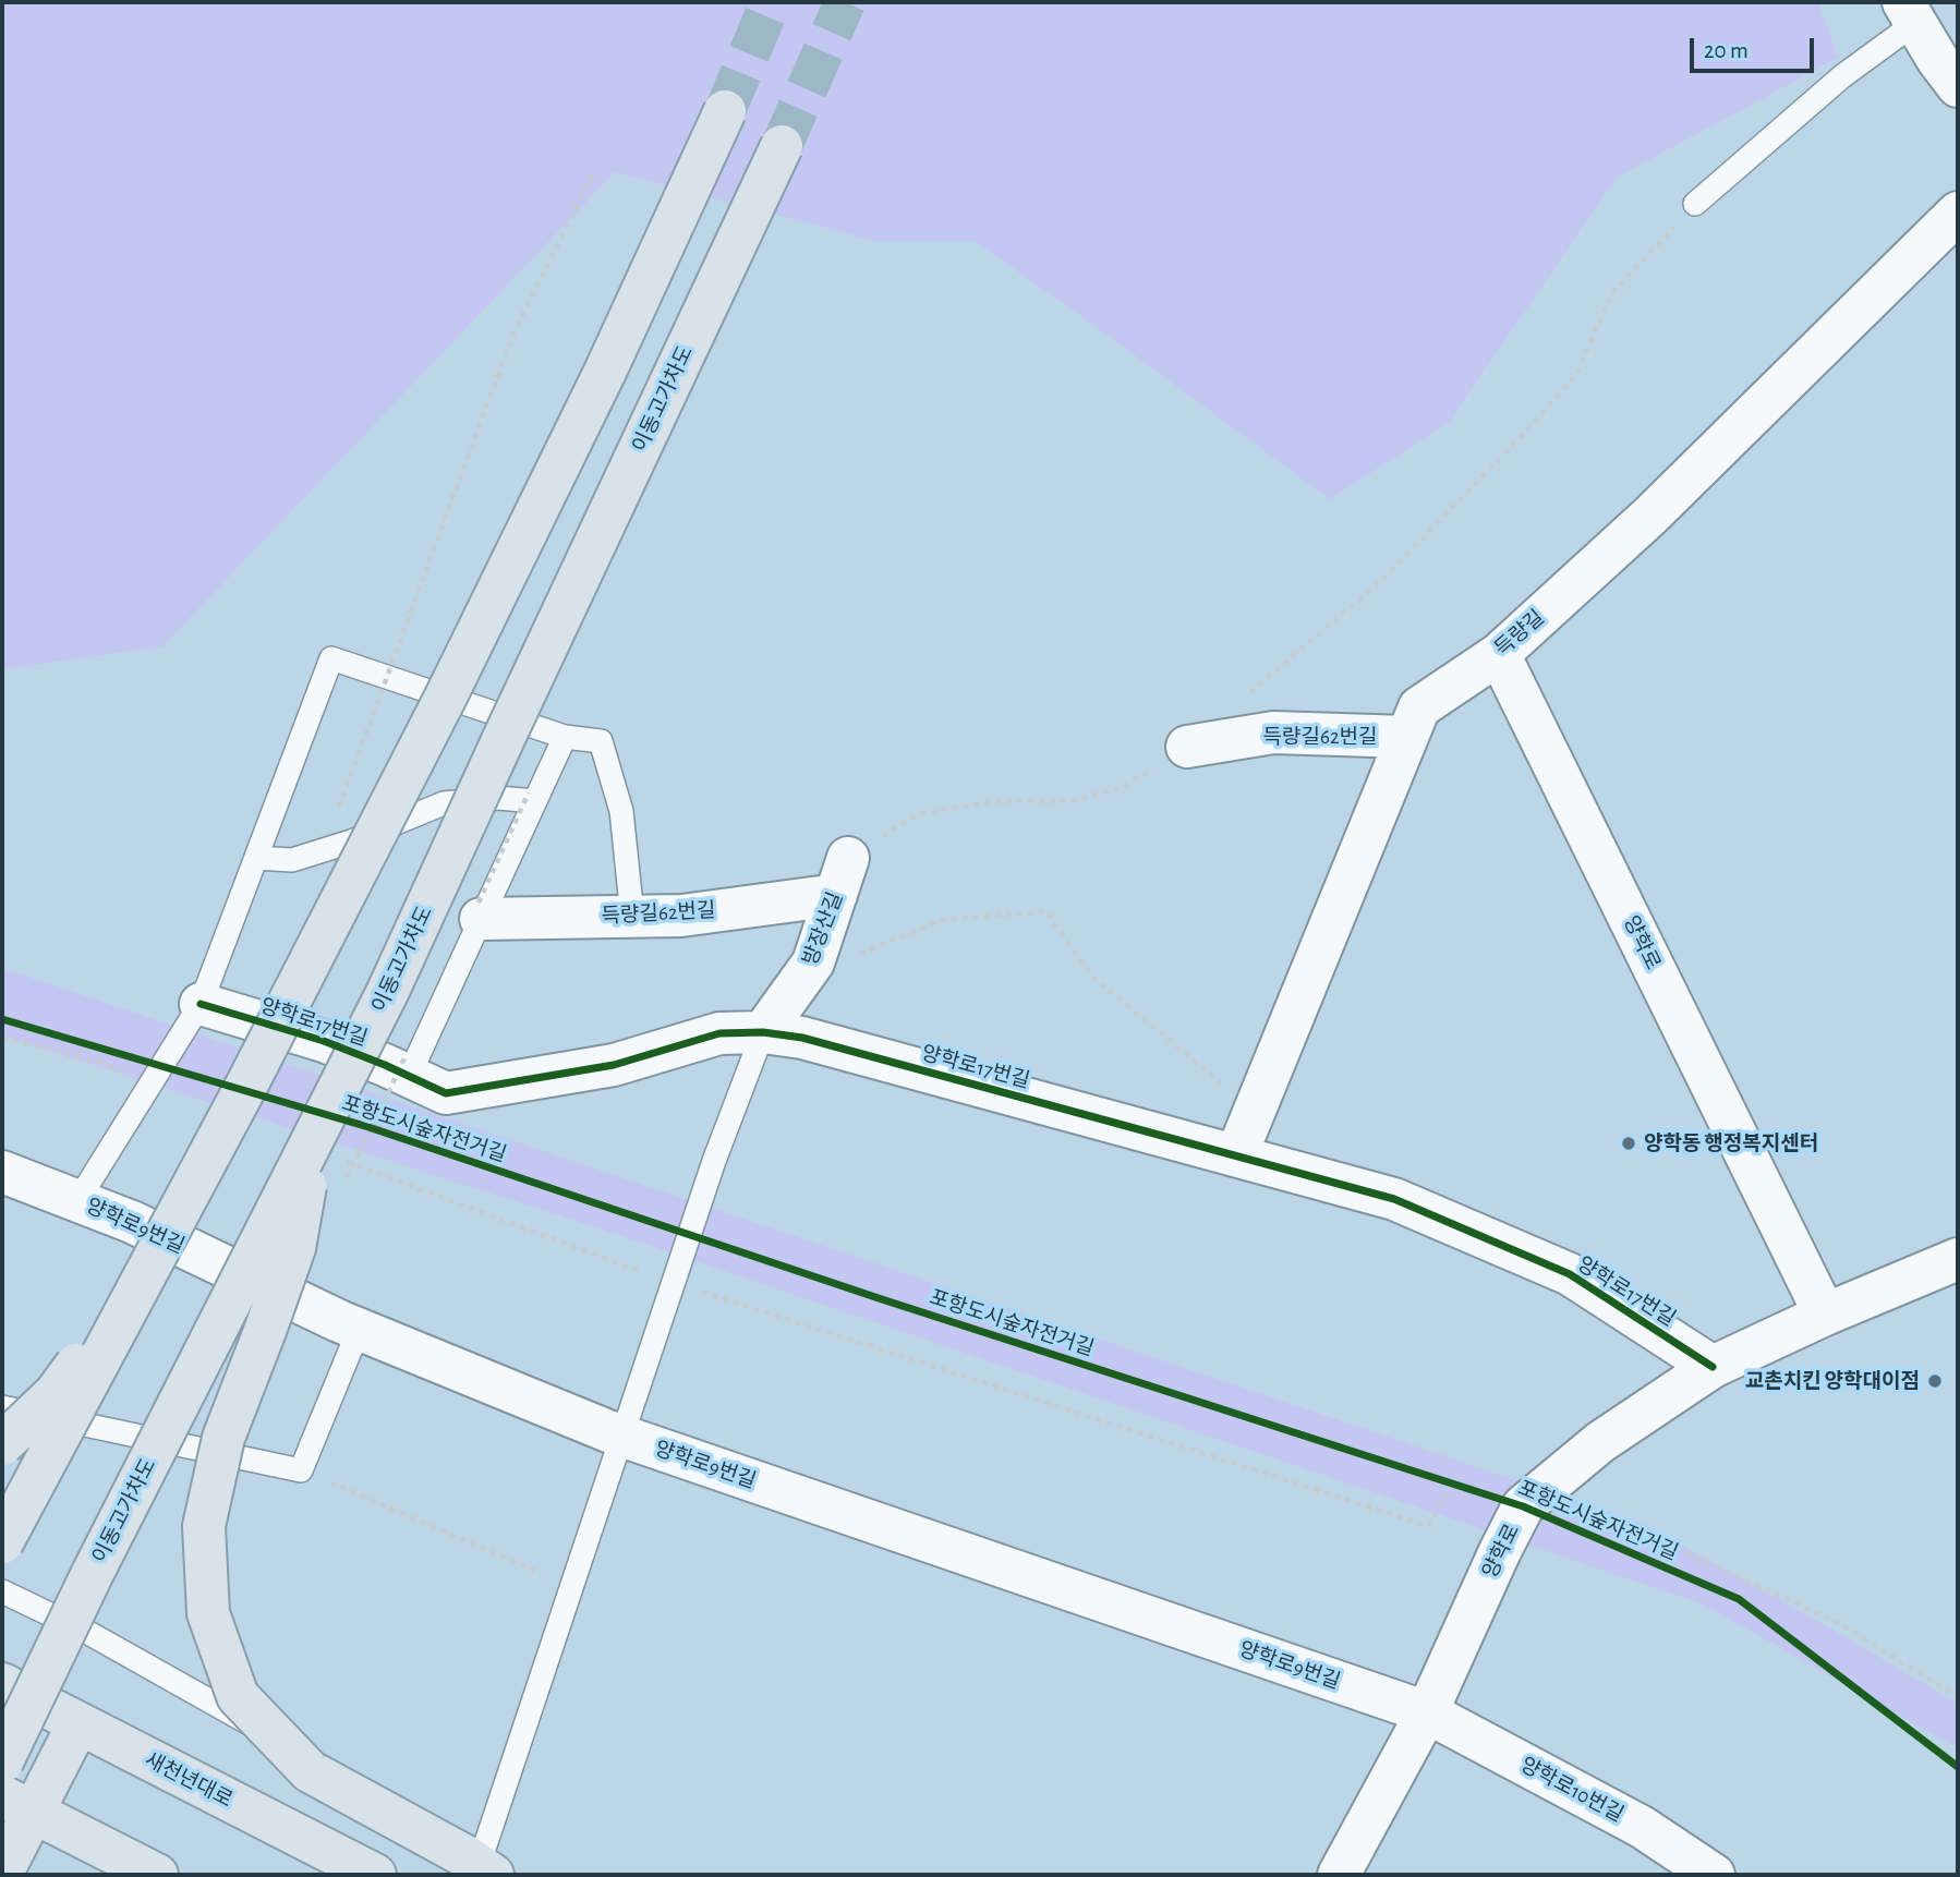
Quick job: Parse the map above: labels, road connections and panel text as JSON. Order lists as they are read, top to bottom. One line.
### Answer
{"streets":{"main road":["이동고가차도","새천년대로"],"street":["득량길","득량길62번길","방장산길","양학로","양학로17번길","양학로9번길","양학로10번길"],"cycle path":["포항도시숲자전거길"]},"crossings":[["이동고가차도","포항도시숲자전거길"],["득량길","득량길62번길"],["득량길","양학로"],["득량길","양학로17번길"],["득량길62번길","방장산길"],["방장산길","양학로17번길"],["양학로","양학로17번길"],["양학로","포항도시숲자전거길"],["양학로","양학로9번길"],["양학로","양학로10번길"],["양학로9번길","양학로10번길"]],"places":["양학동 행정복지센터","교촌치킨 양학대이점"],"scale_bar":"20 m"}
